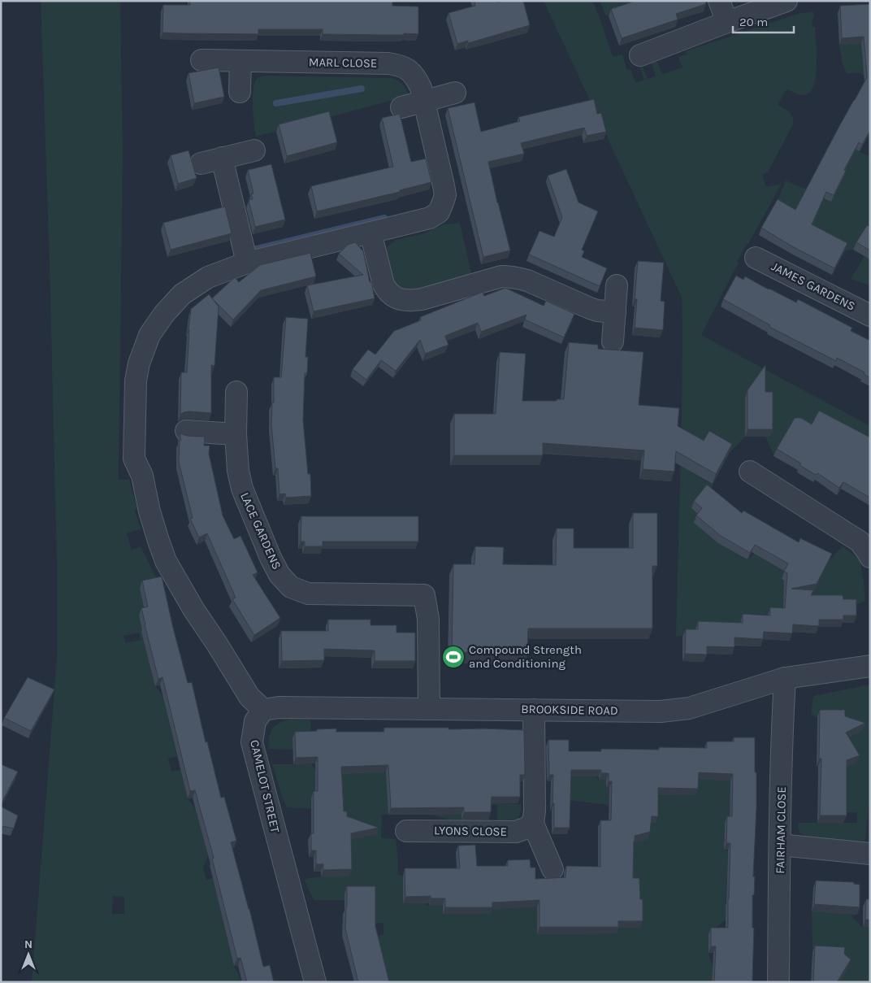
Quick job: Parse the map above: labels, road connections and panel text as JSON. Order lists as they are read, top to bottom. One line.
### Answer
{"streets":{"street":["MARL CLOSE","JAMES GARDENS","LACE GARDENS","BROOKSIDE ROAD","CAMELOT STREET","FAIRHAM CLOSE","LYONS CLOSE"]},"crossings":[["MARL CLOSE","BROOKSIDE ROAD"],["MARL CLOSE","CAMELOT STREET"],["LACE GARDENS","BROOKSIDE ROAD"],["BROOKSIDE ROAD","CAMELOT STREET"],["BROOKSIDE ROAD","FAIRHAM CLOSE"]],"places":{"sports":["Compound Strength and Conditioning"]},"scale_bar":"20 m","north":"top"}
